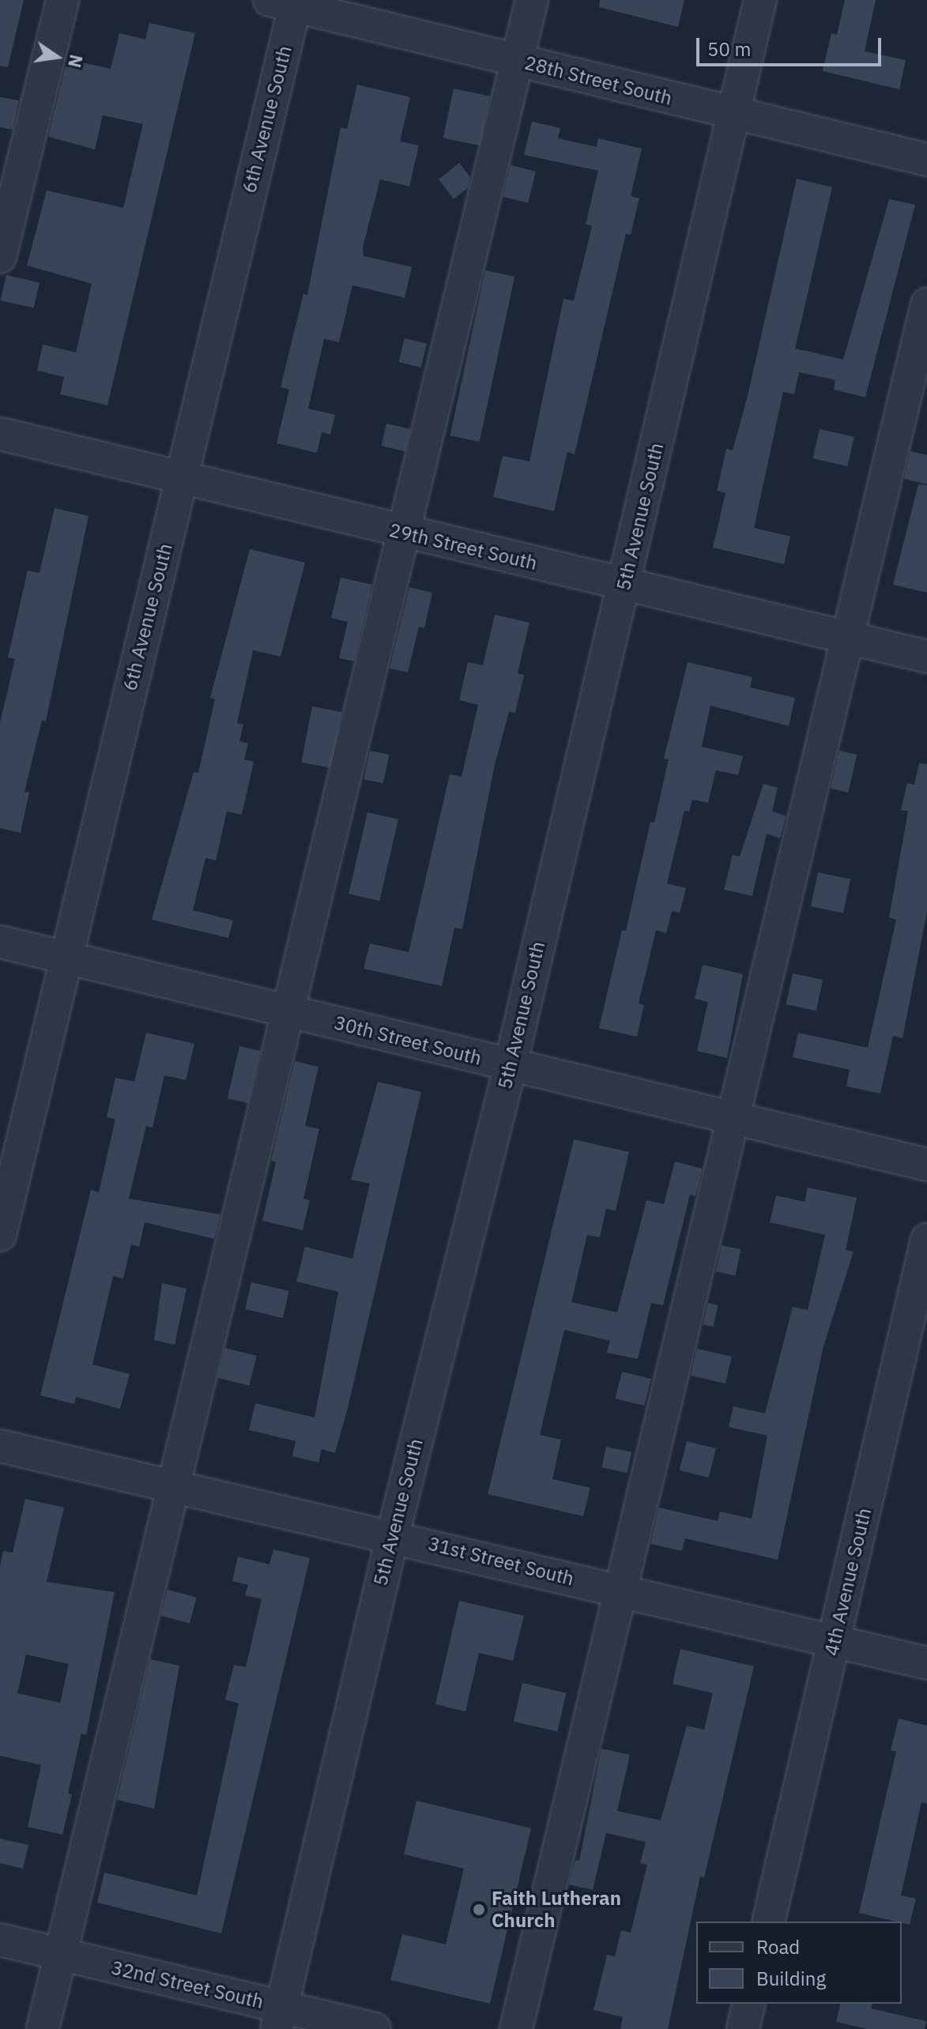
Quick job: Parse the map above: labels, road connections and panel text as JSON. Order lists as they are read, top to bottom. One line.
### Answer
{"streets":{"street":["28th Street South","6th Avenue South","5th Avenue South","29th Street South","30th Street South","31st Street South","4th Avenue South","32nd Street South"]},"crossings":[["28th Street South","6th Avenue South"],["28th Street South","5th Avenue South"],["6th Avenue South","29th Street South"],["6th Avenue South","30th Street South"],["5th Avenue South","29th Street South"],["5th Avenue South","30th Street South"],["5th Avenue South","31st Street South"],["5th Avenue South","32nd Street South"],["31st Street South","4th Avenue South"]],"places":["Faith Lutheran Church"],"legend":["Road","Building"],"scale_bar":"50 m","north":"right"}
